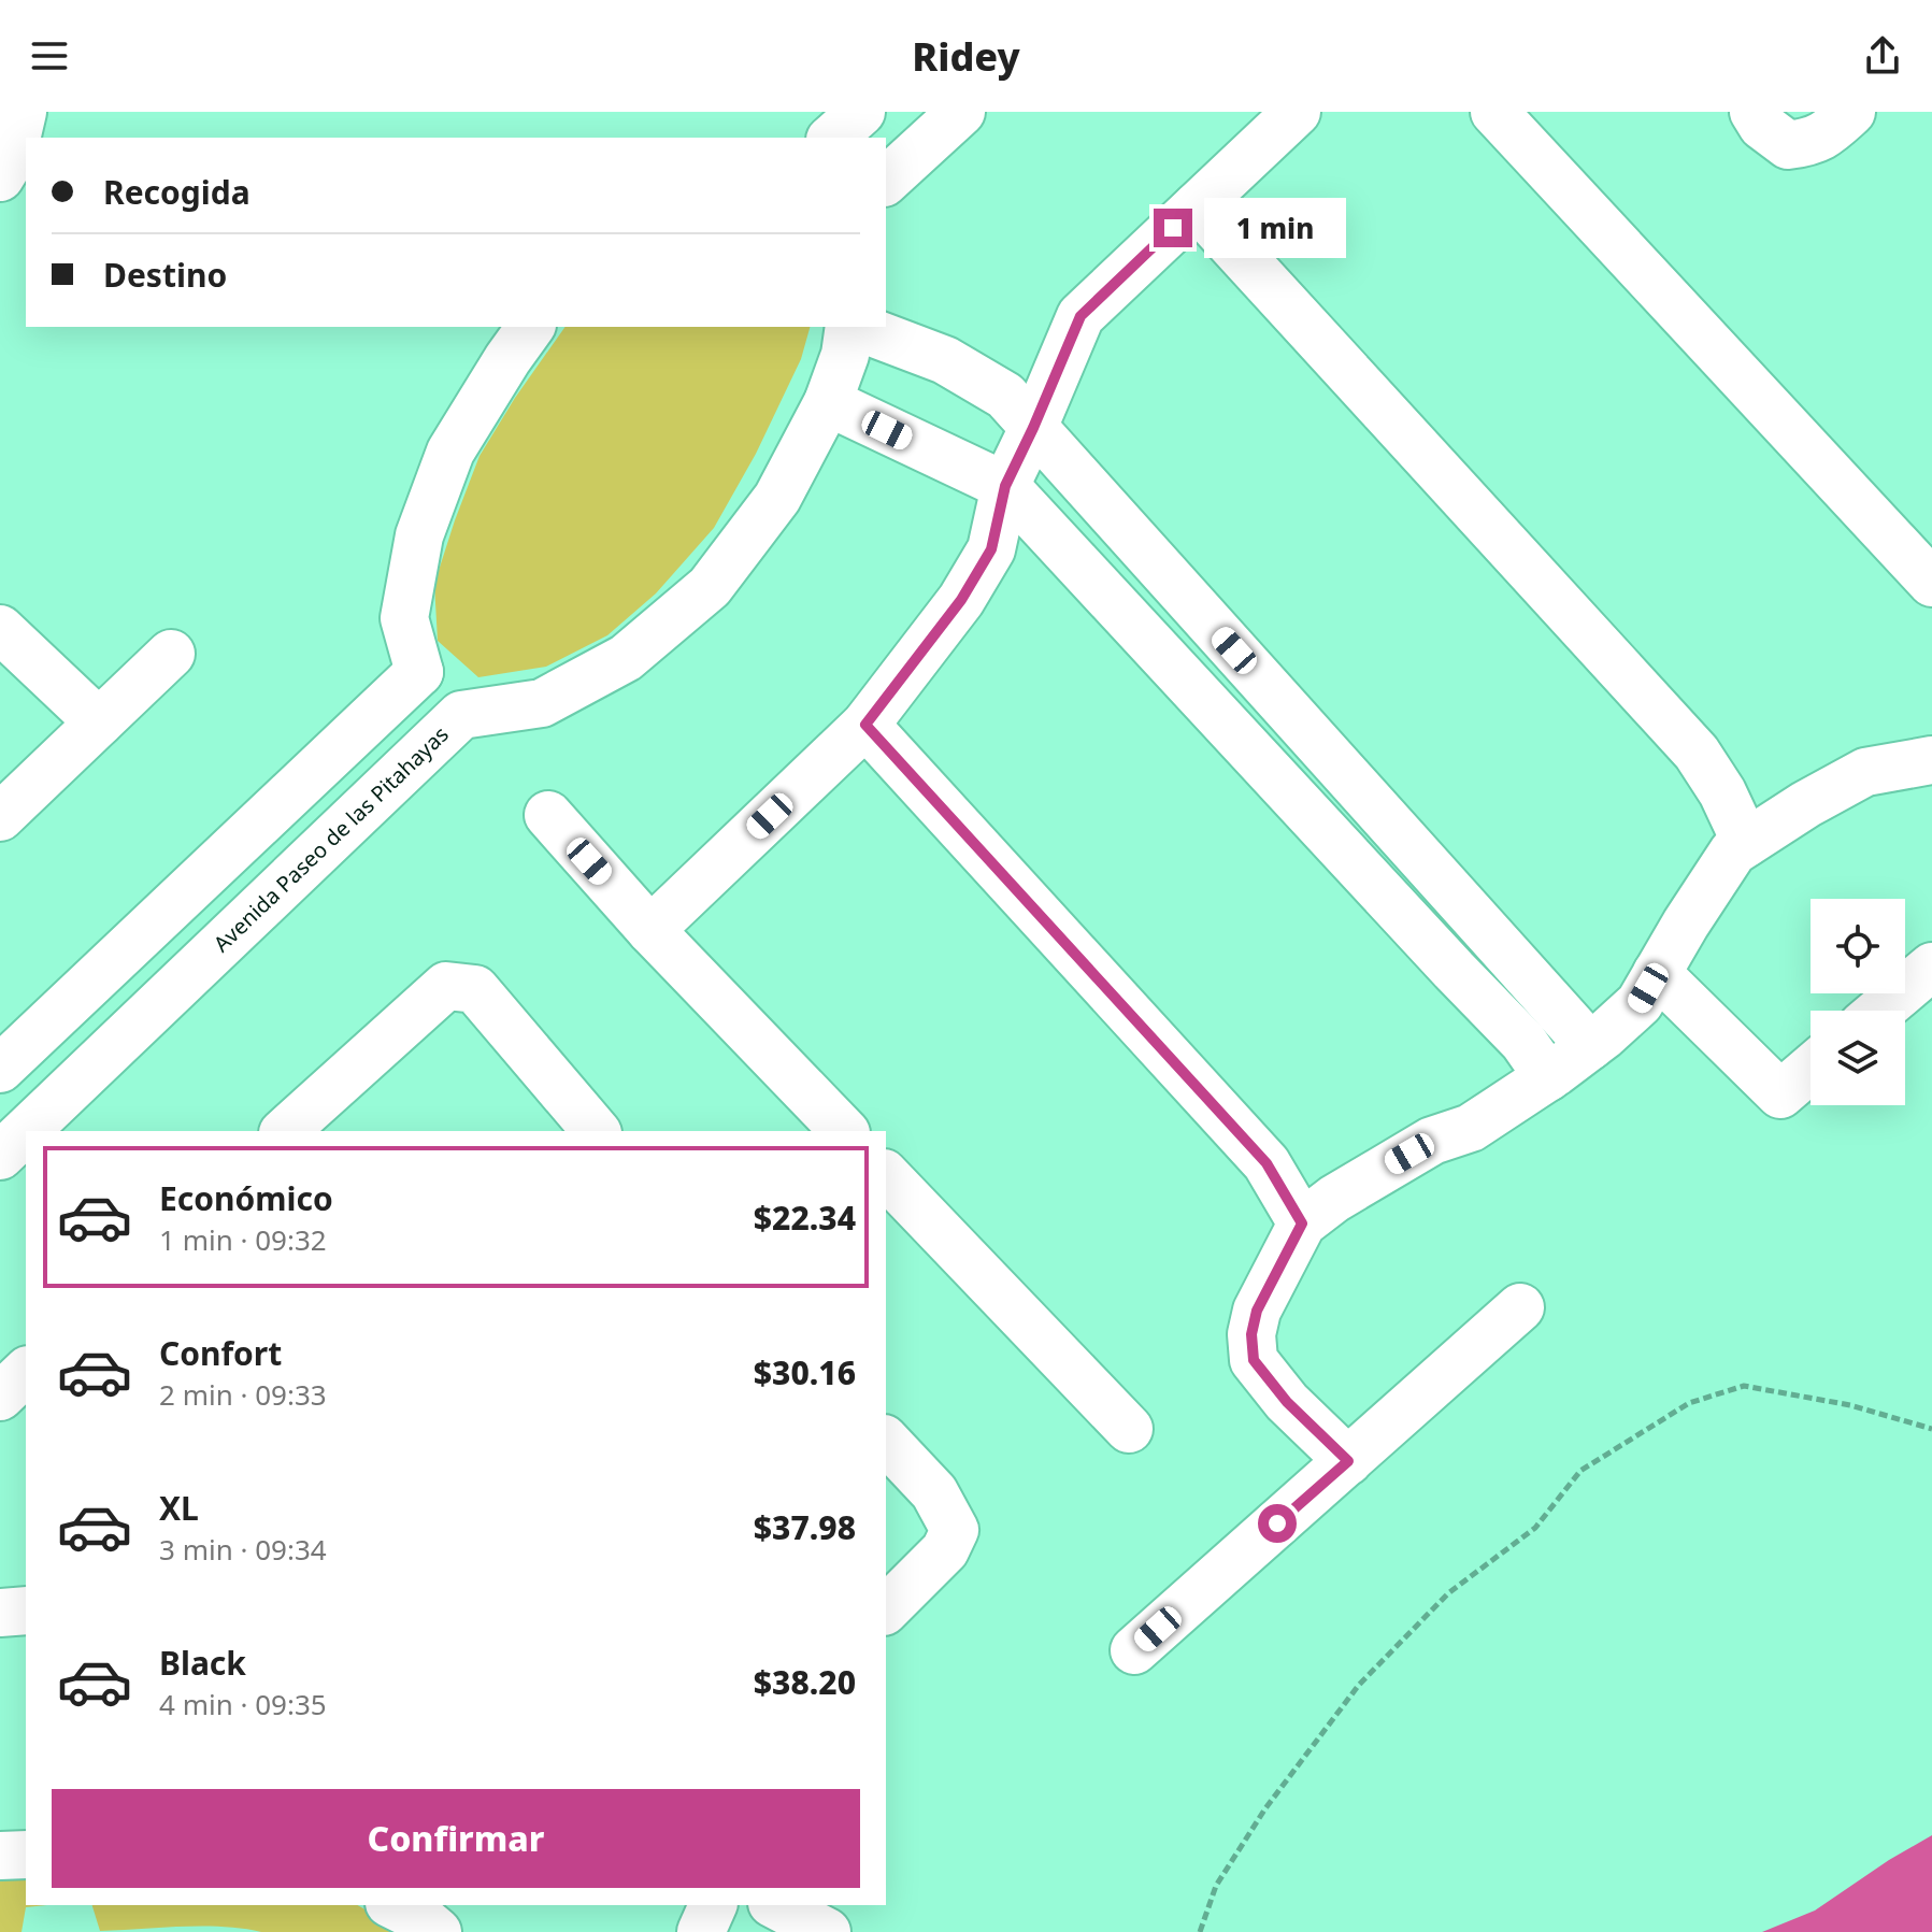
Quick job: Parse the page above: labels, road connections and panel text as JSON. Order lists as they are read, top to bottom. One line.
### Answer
{"streets":{"street":["Avenida Paseo de las Pitahayas"]},"page":{"header":"Ridey","banner":["Recogida","Destino"],"bubble":"1 min","list":[{"name":"Económico","note":"1 min · 09:32","value":"$22.34"},{"name":"Confort","note":"2 min · 09:33","value":"$30.16"},{"name":"XL","note":"3 min · 09:34","value":"$37.98"},{"name":"Black","note":"4 min · 09:35","value":"$38.20"}],"buttons":"Confirmar"}}
